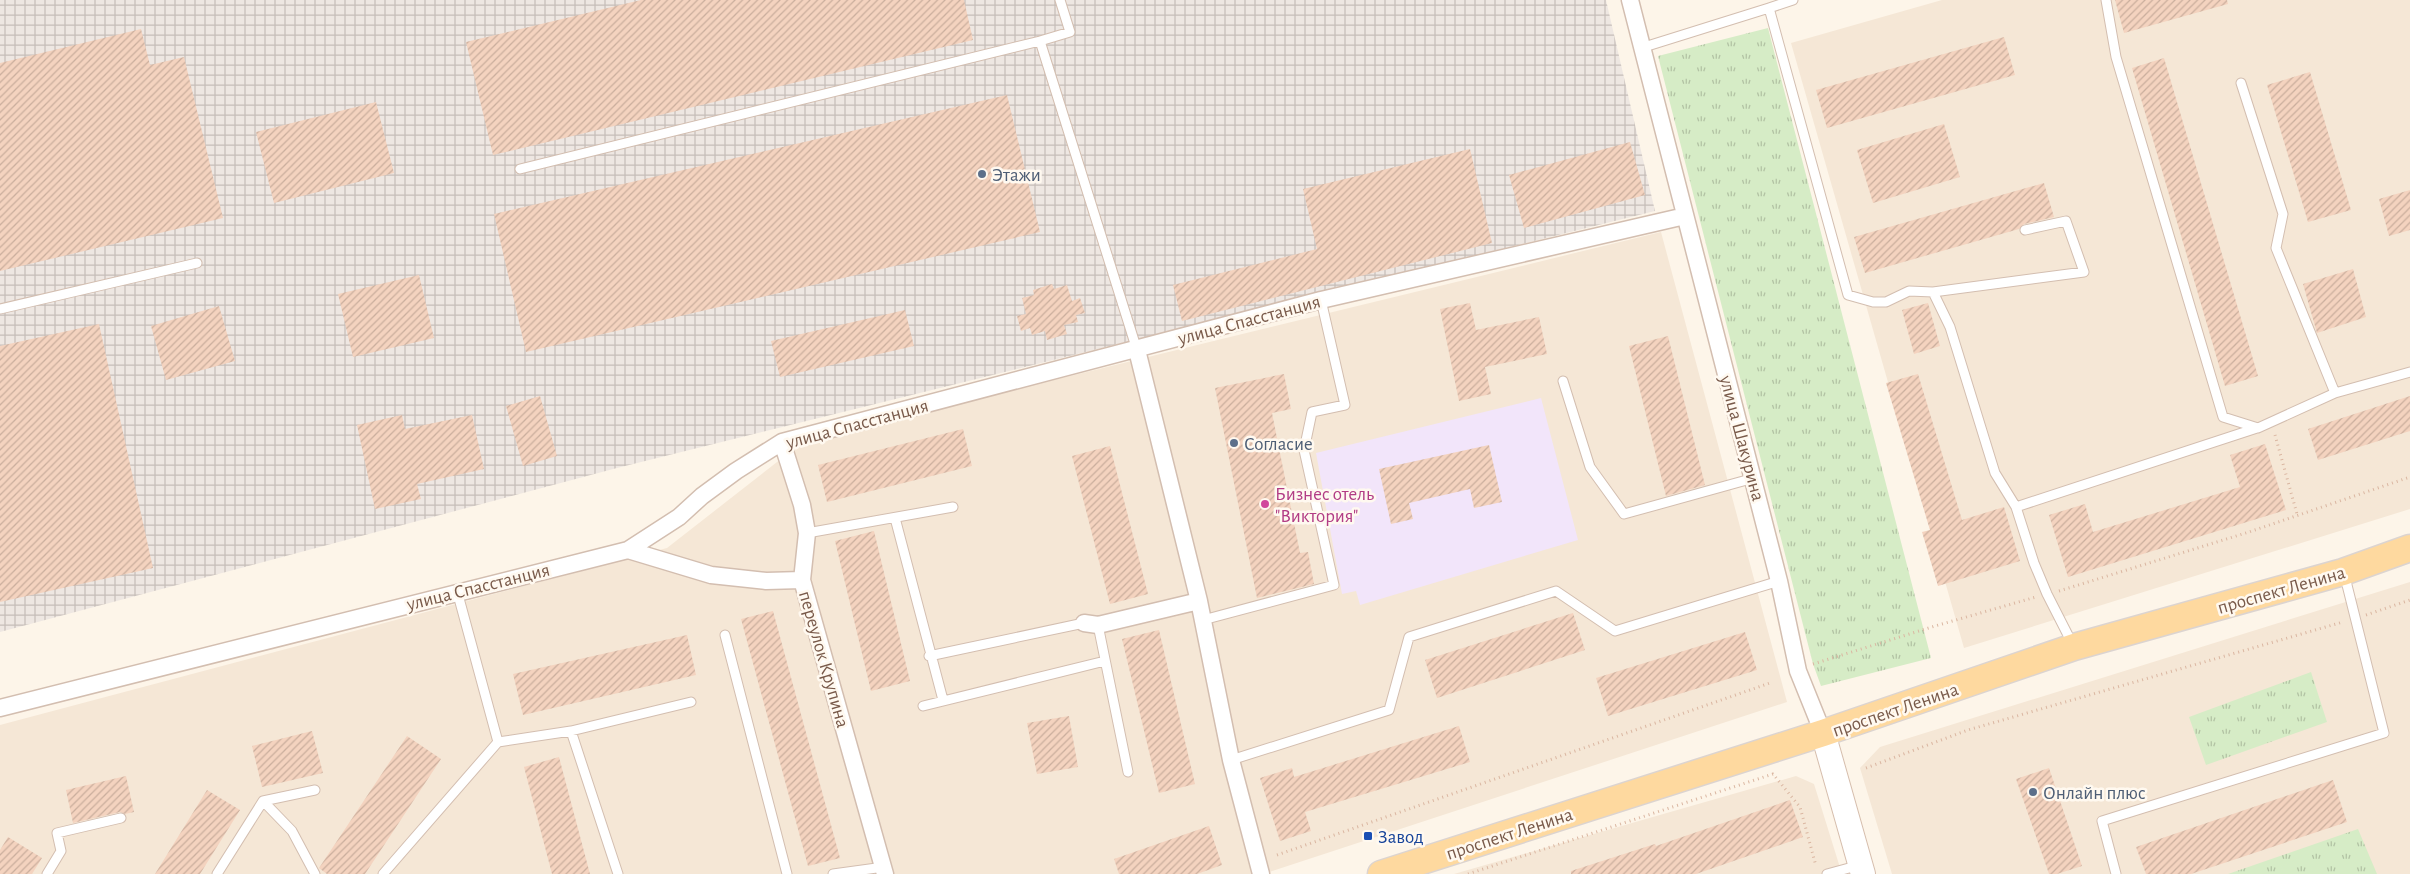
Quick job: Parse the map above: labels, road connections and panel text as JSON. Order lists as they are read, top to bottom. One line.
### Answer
{"streets":{"main road":["улица Шакурина","проспект Ленина"],"street":["улица Спасстанция","переулок Крупина"]},"crossings":[["улица Спасстанция","улица Шакурина"],["улица Спасстанция","переулок Крупина"],["улица Шакурина","проспект Ленина"]],"places":{"other":["Этажи","Согласие","Бизнес отель \"Виктория\"","Онлайн плюс"],"transit":["Завод"]}}
